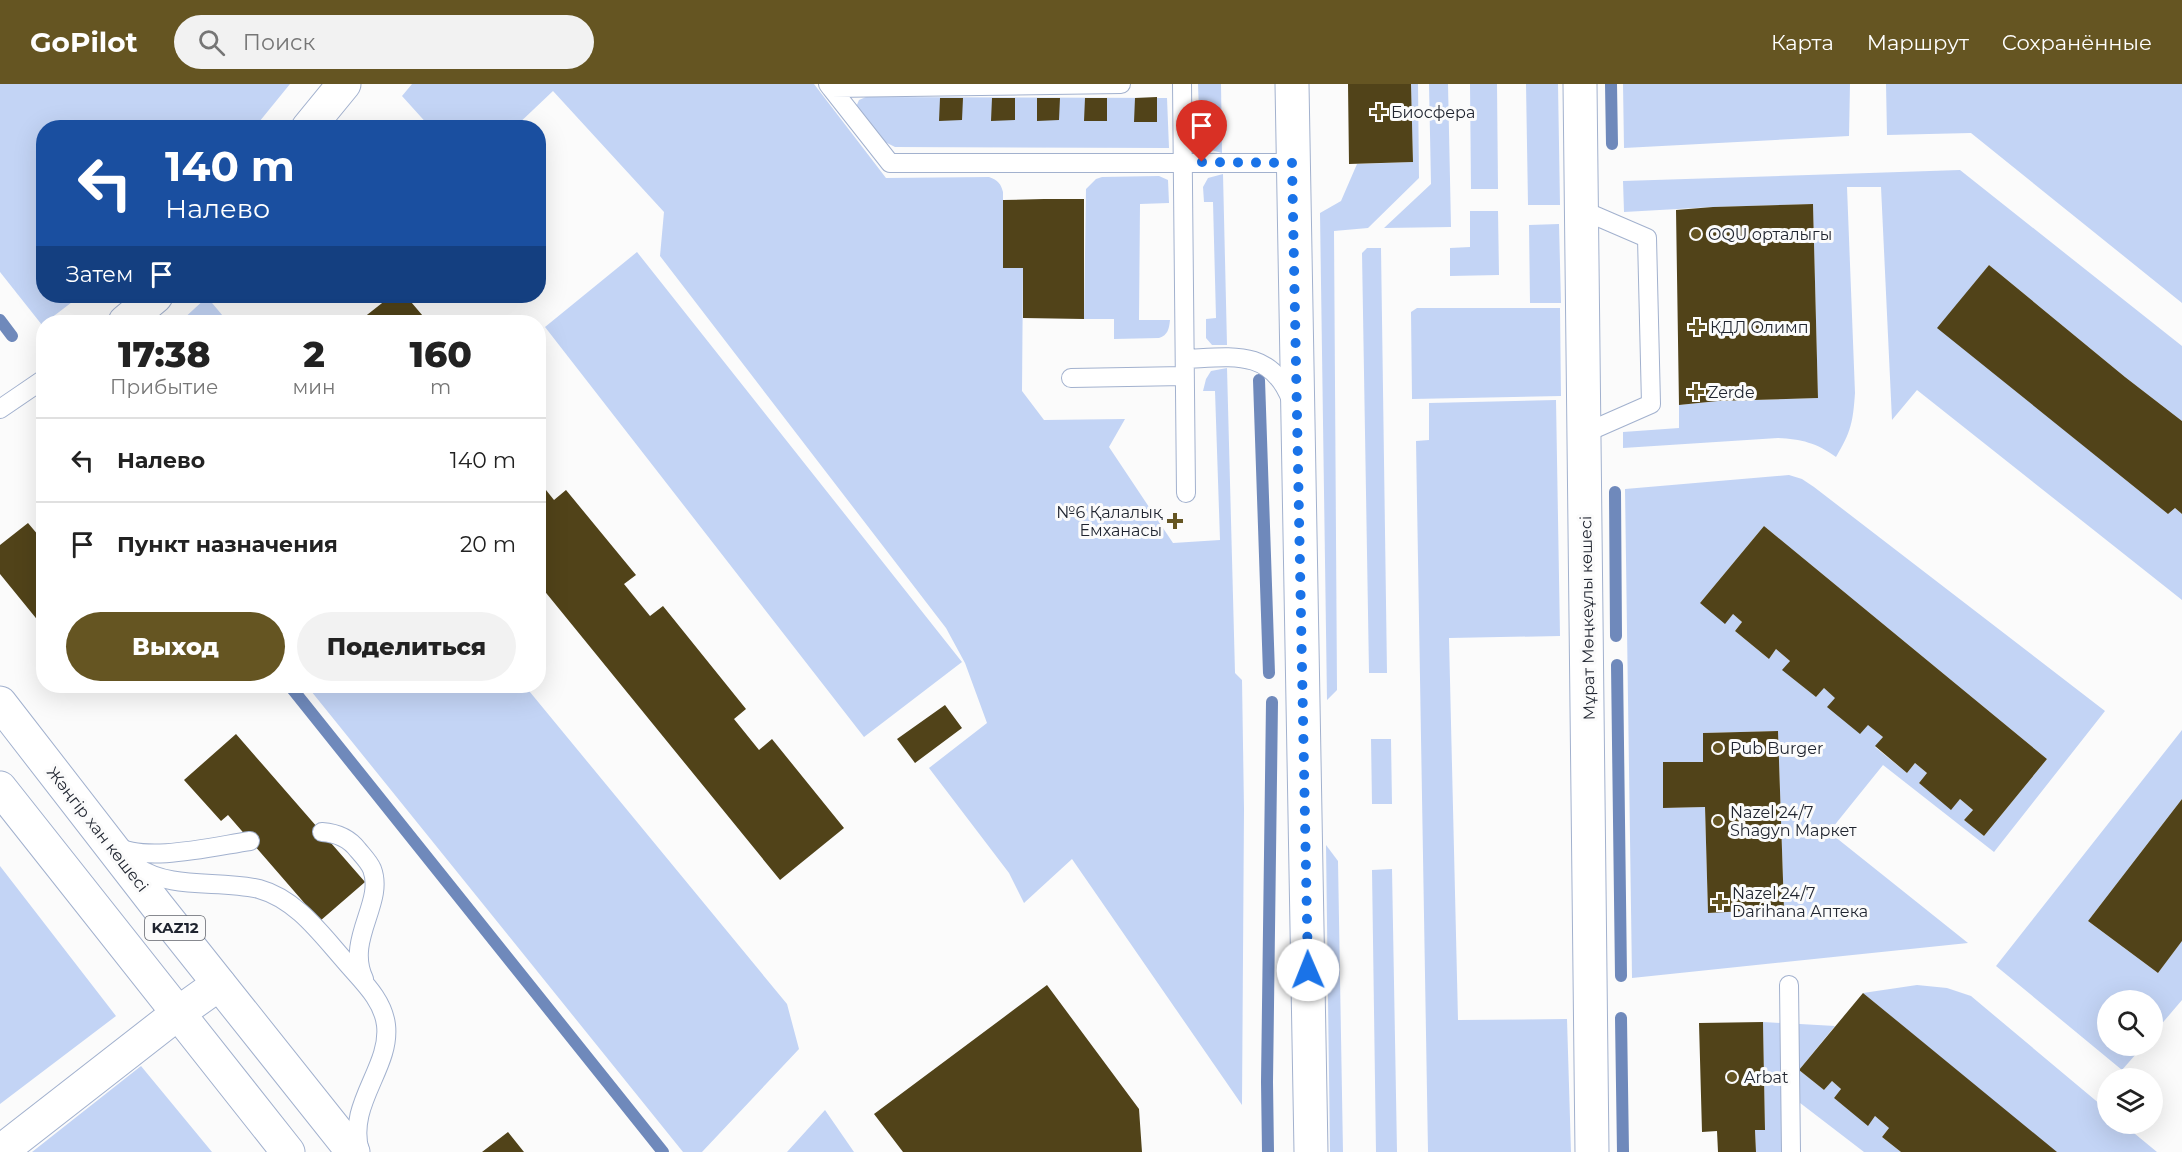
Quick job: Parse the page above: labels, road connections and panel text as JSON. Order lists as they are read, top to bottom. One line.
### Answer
{"streets":{"main road":["Мұрат Мөңкеұлы көшесі","Жәңгір хан көшесі","KAZ12"]},"places":{"health":["Биосфера","КДЛ Олимп","Zerde","№6 Қалалық Емханасы","Nazel 24/7 Darihana Аптека"],"other":["OQU орталыгы","Pub Burger","Nazel 24/7 Shagyn Маркет","Arbat"]},"page":{"header":"GoPilot","search":"Поиск","nav":["Карта","Маршрут","Сохранённые"],"turn":["140 m","Налево"],"then":"Затем","eta":["17:38","Прибытие","2","мин","160","m"],"list":[{"name":"Налево","value":"140 m"},{"name":"Пункт назначения","value":"20 m"}],"buttons":["Выход","Поделиться"]}}
